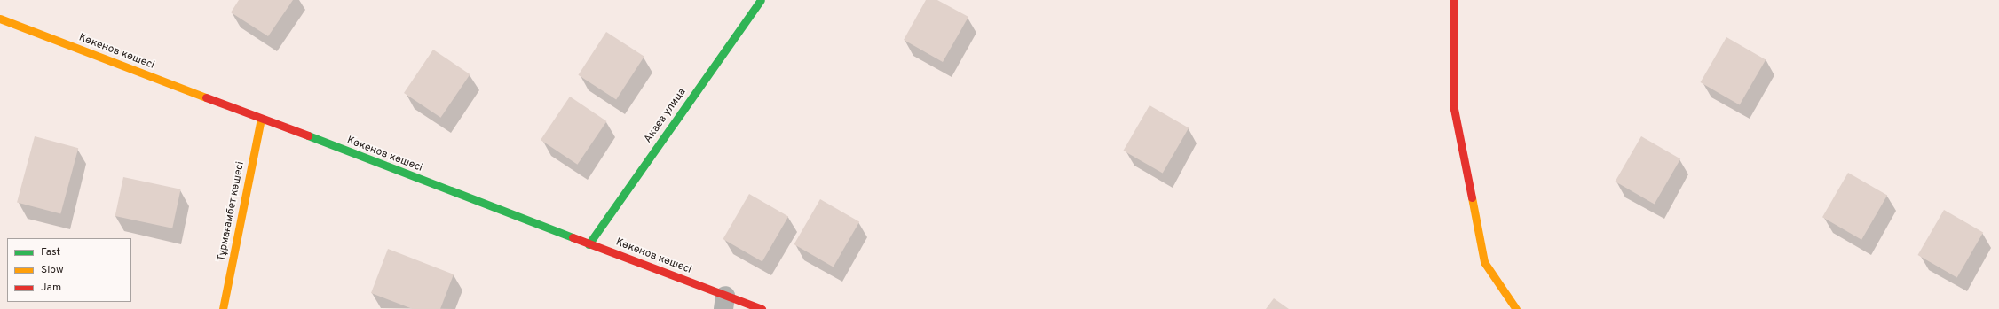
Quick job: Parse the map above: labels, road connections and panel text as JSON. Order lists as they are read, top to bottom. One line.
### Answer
{"streets":{"street":["Көкенов көшесі","Акаев улица","Тұрмағамбет көшесі"]},"crossings":[["Көкенов көшесі","Акаев улица"],["Көкенов көшесі","Тұрмағамбет көшесі"]],"legend":["Fast","Slow","Jam"]}
